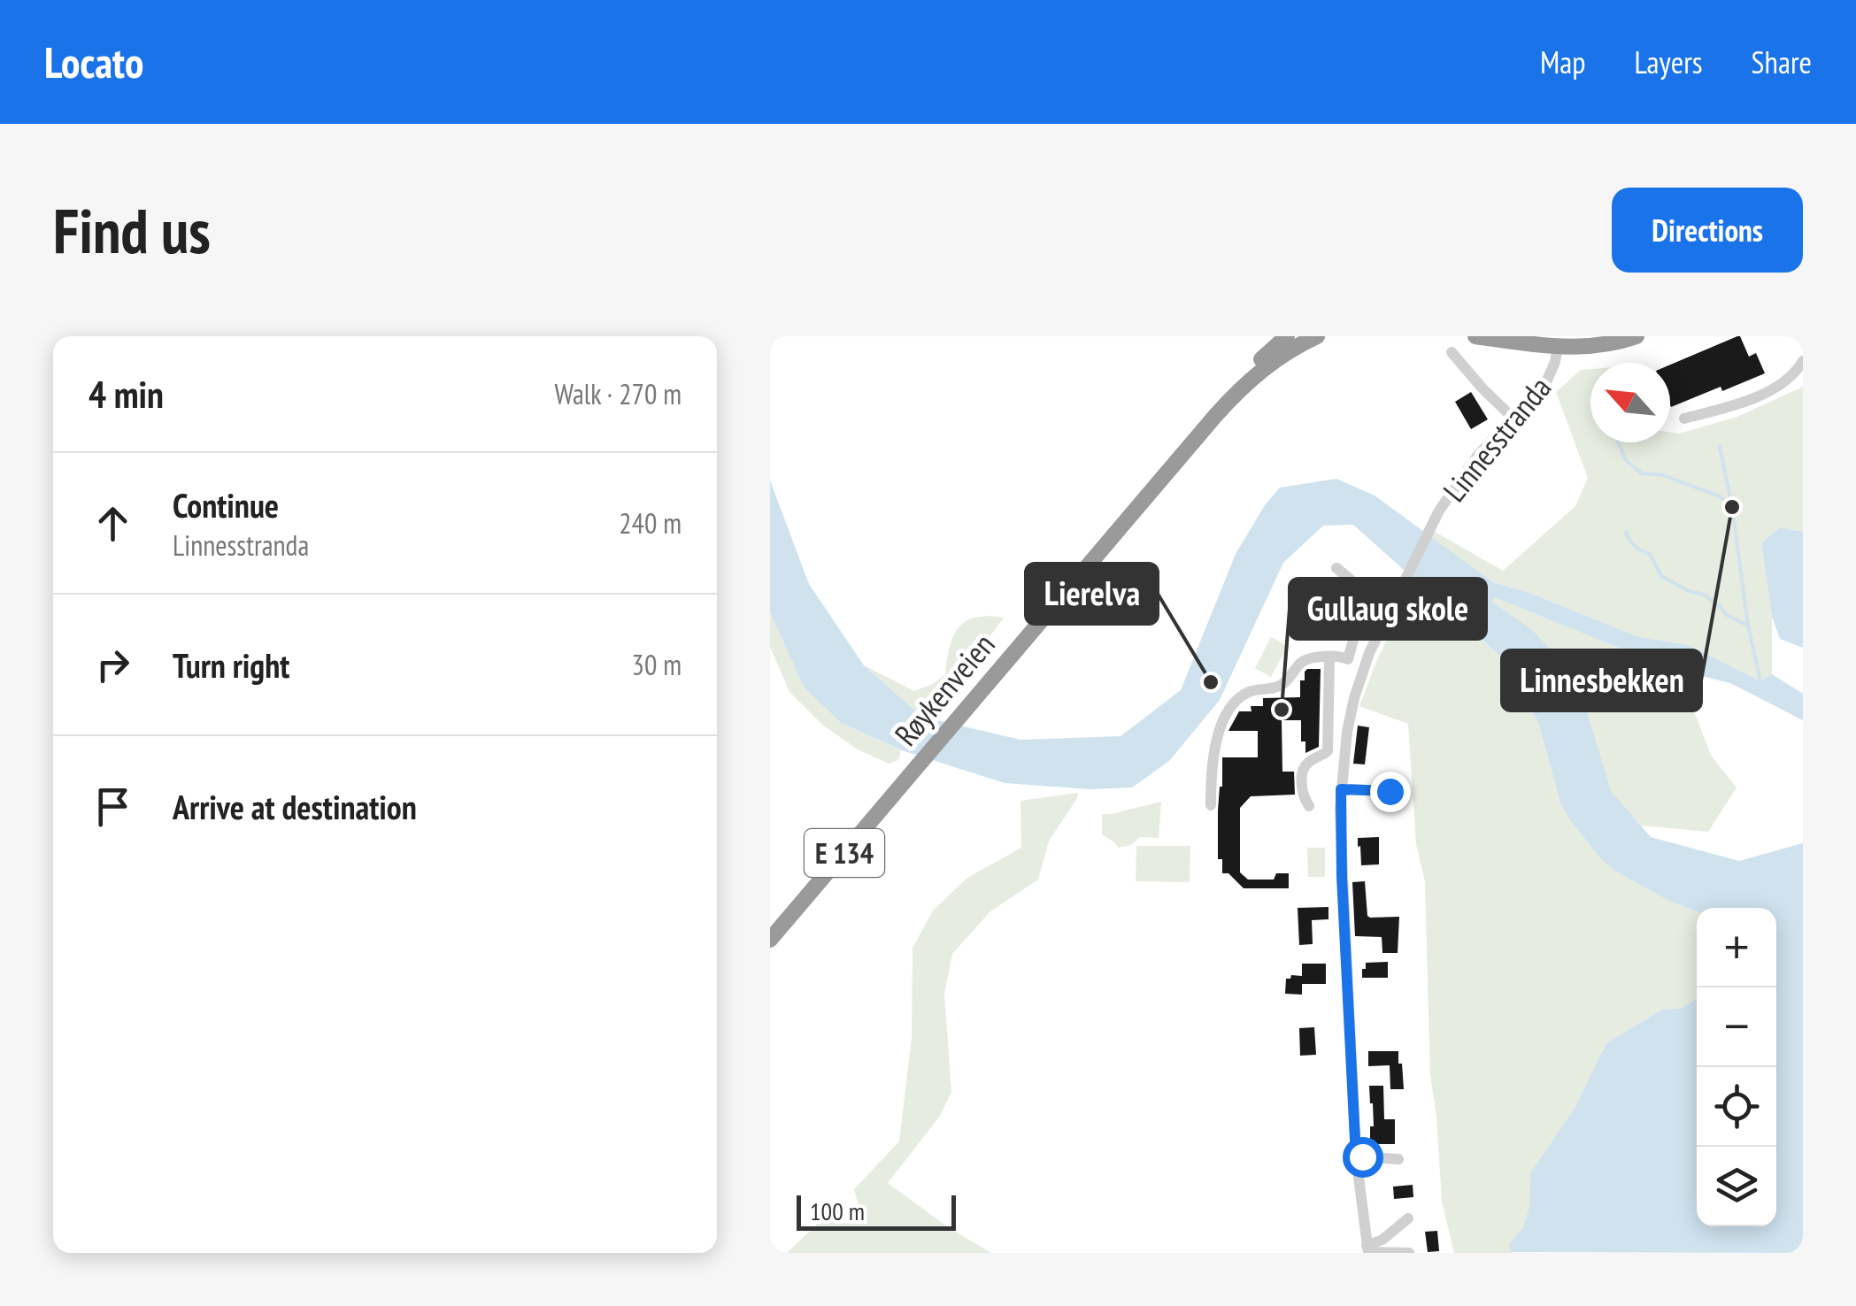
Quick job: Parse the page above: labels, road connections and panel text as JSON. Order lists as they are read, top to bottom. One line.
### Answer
{"streets":{"highway":["Røykenveien","E 134"],"street":["Linnesstranda"]},"places":["Linnesbekken","Lierelva","Gullaug skole"],"scale_bar":"100 m","north":"top left","page":{"header":"Locato","nav":["Map","Layers","Share"],"buttons":"Directions","title":"Find us","heading":["4 min","Walk · 270 m"],"list":[["Continue","Linnesstranda","240 m"],["Turn right","30 m"],"Arrive at destination"],"map_buttons":["+","−"],"scale":"100 m"}}
